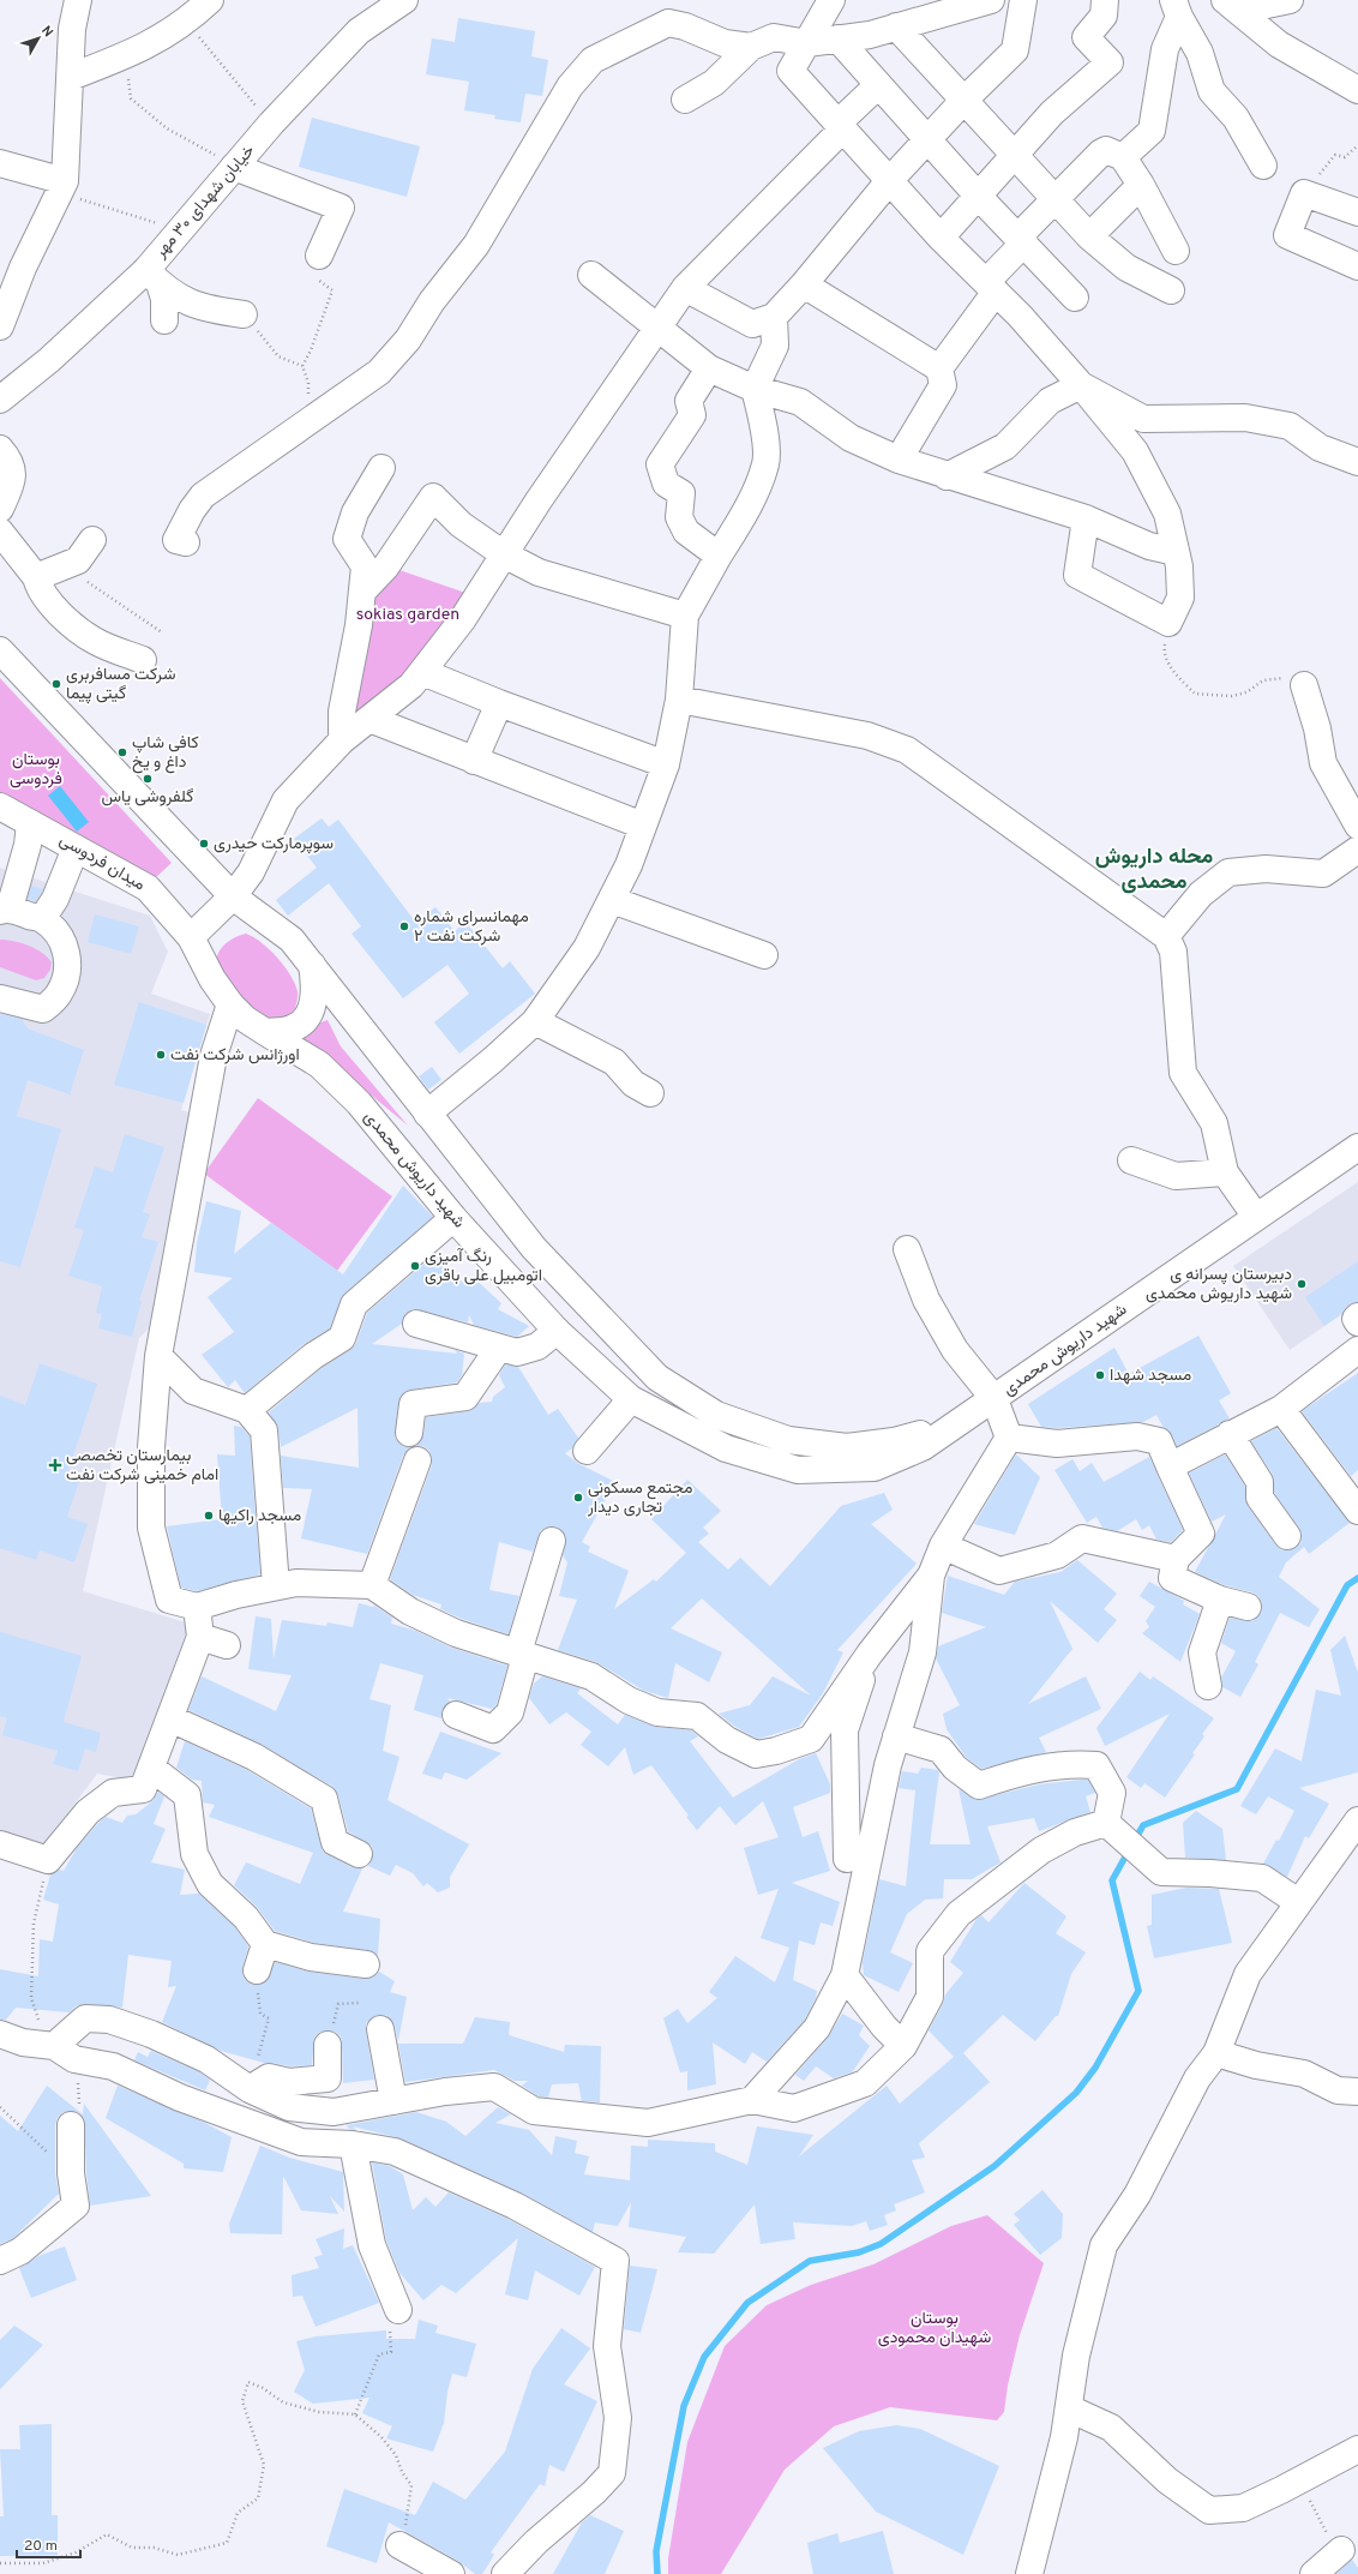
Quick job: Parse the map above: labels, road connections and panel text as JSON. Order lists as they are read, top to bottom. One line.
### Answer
{"streets":{"street":["خیابان شهدای ۳۰ مهر","میدان فردوسی","شهید داریوش محمدی"]},"crossings":[["میدان فردوسی","شهید داریوش محمدی"]],"districts":["محله داریوش محمدی"],"parks":["sokias garden","بوستان فردوسی","بوستان شهیدان محمودی"],"places":{"other":["شرکت مسافربری گیتی پیما","کافی شاپ داغ و یخ","گلفروشی یاس","سوپرمارکت حیدری","مهمانسرای شماره ۲ شرکت نفت","اورژانس شرکت نفت","رنگ آمیزی اتومبیل علی باقری","دبیرستان پسرانه ی شهید داریوش محمدی","مسجد شهدا","مجتمع مسکونی تجاری دیدار","مسجد راکیها"],"health":["بیمارستان تخصصی امام خمینی شرکت نفت"]},"scale_bar":"20 m","north":"top right"}
